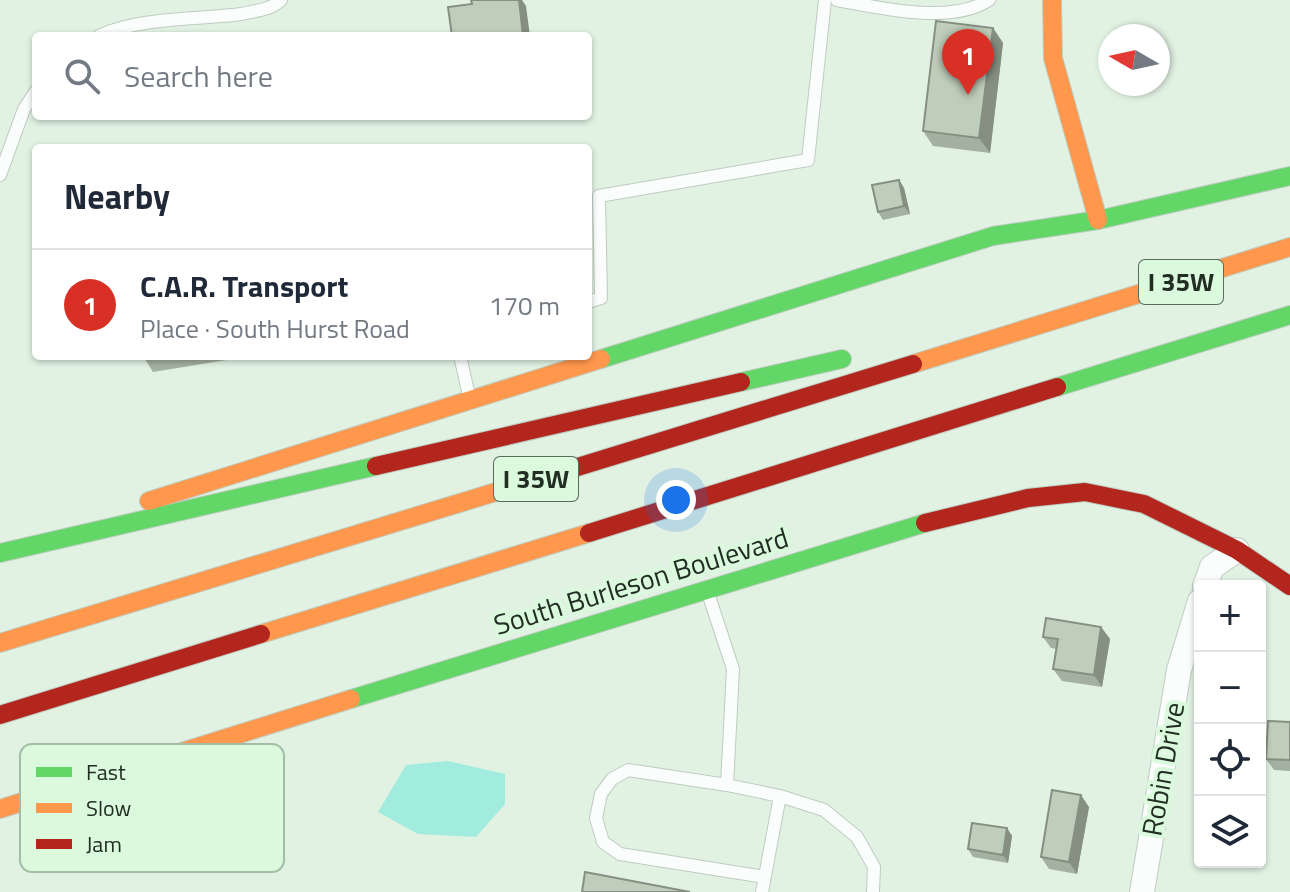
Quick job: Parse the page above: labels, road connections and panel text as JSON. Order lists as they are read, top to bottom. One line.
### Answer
{"streets":{"main road":["I 35W","South Burleson Boulevard"],"street":["Robin Drive"]},"legend":["Fast","Slow","Jam"],"north":"left","page":{"pins":"1","search":"Search here","heading":"Nearby","list":[{"mark":"1","name":"C.A.R. Transport","note":"Place · South Hurst Road","value":"170 m"}],"map_buttons":["+","−"]}}
